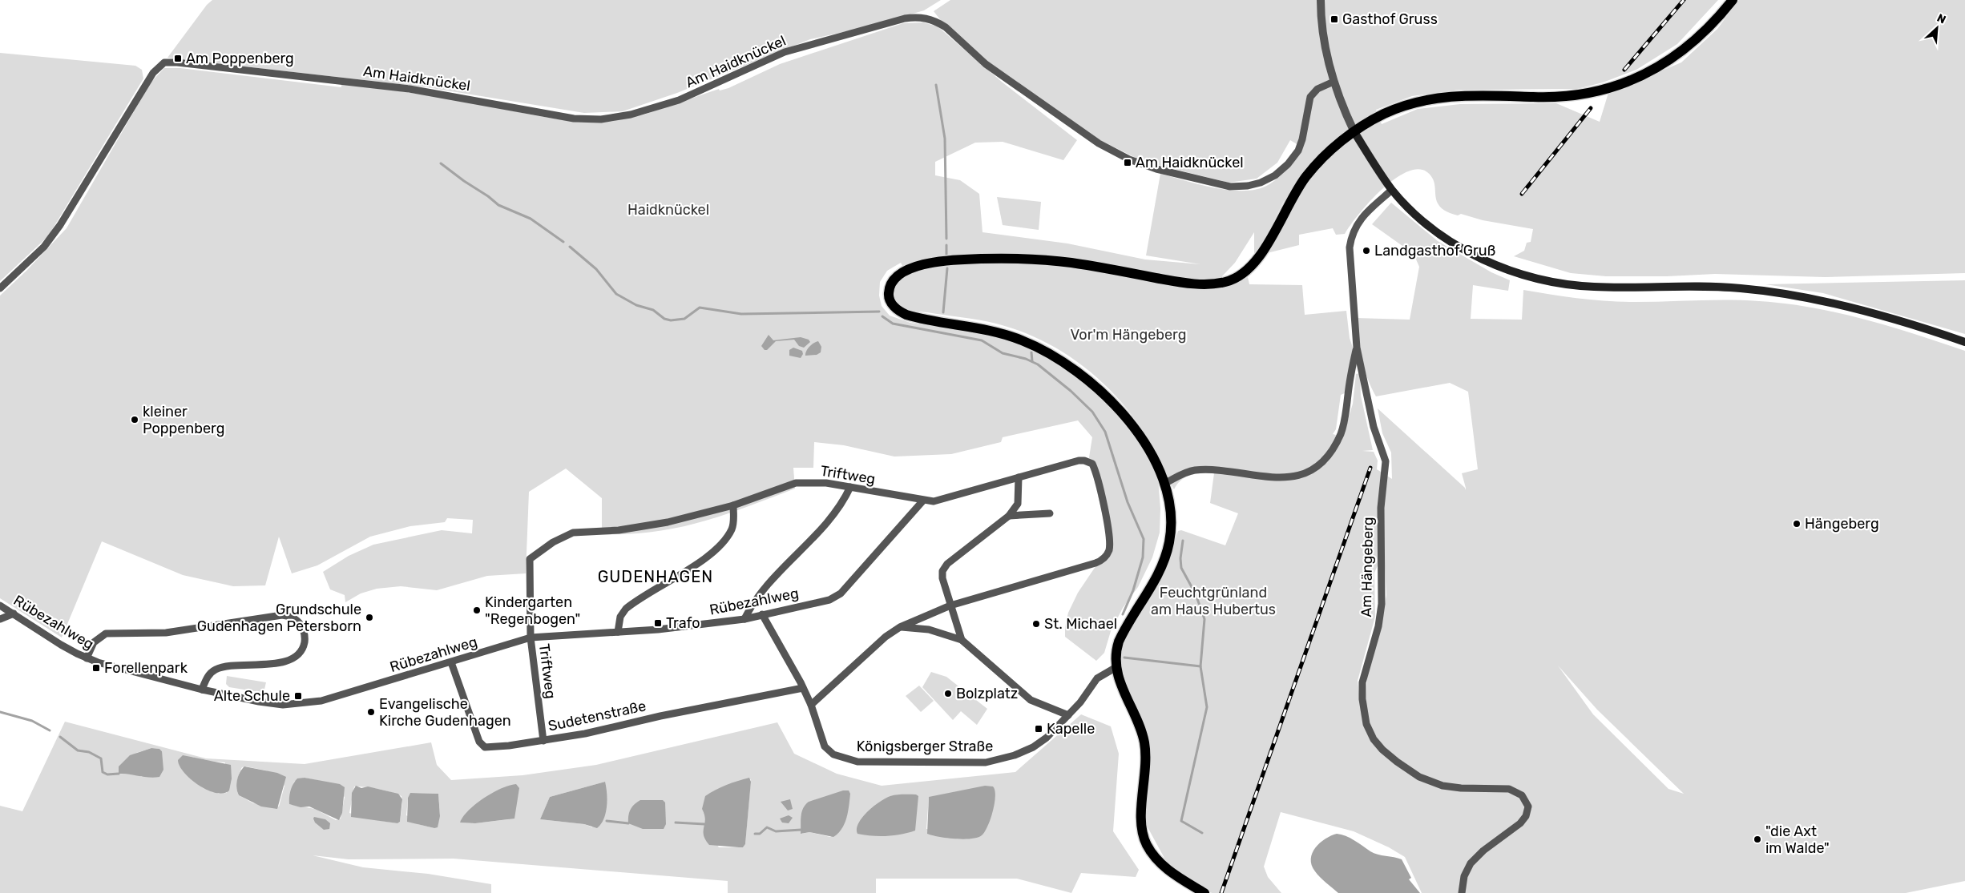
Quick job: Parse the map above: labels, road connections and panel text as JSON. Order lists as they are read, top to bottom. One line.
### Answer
{"streets":{"street":["Am Haidknückel","Triftweg","Am Hängeberg","Rübezahlweg","Sudetenstraße","Königsberger Straße"]},"crossings":[["Triftweg","Rübezahlweg"],["Triftweg","Sudetenstraße"],["Rübezahlweg","Sudetenstraße"],["Rübezahlweg","Königsberger Straße"],["Sudetenstraße","Königsberger Straße"]],"districts":["GUDENHAGEN"],"parks":["Haidknückel","Vor'm Hängeberg","Feuchtgrünland am Haus Hubertus"],"places":{"transit":["Gasthof Gruss","Am Poppenberg","Am Haidknückel","Trafo","Forellenpark","Alte Schule","Kapelle"],"other":["Landgasthof Gruß","kleiner Poppenberg","Hängeberg","Kindergarten \"Regenbogen\"","Grundschule Gudenhagen Petersborn","St. Michael","Bolzplatz","Evangelische Kirche Gudenhagen","\"die Axt im Walde\""]},"north":"top right"}
